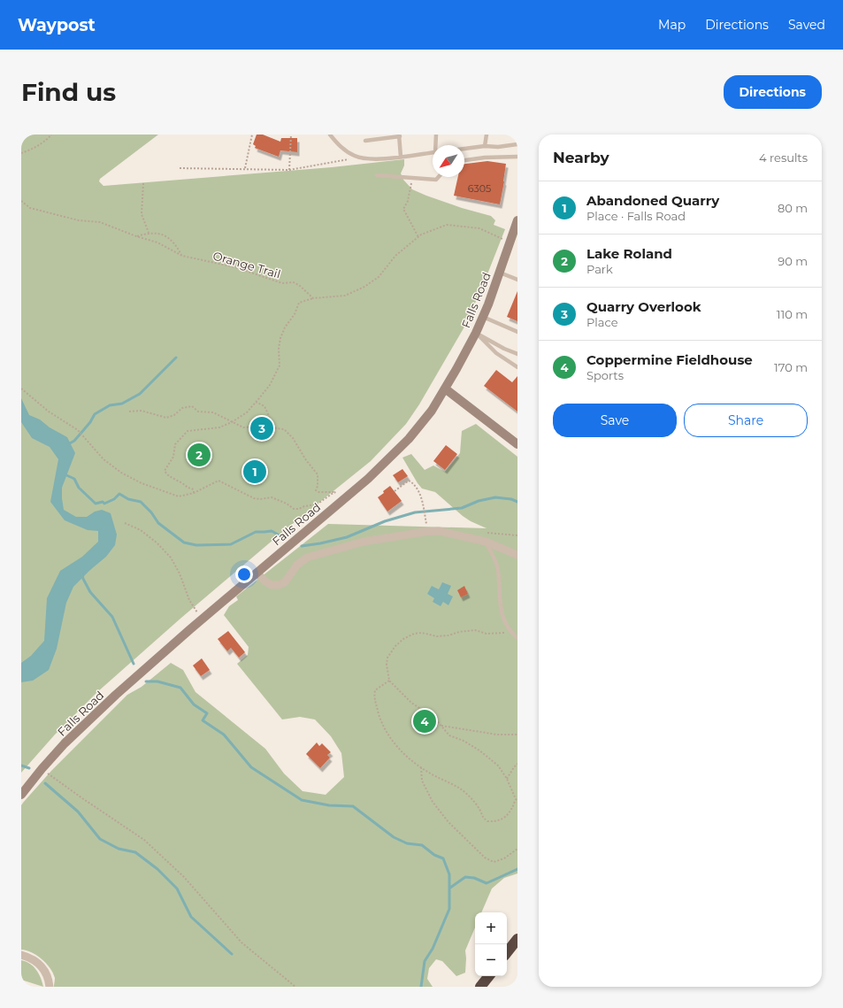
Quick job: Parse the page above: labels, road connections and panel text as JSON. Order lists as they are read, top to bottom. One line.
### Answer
{"streets":{"main road":["Falls Road"],"path":["Orange Trail"]},"house_numbers":["6305"],"north":"bottom left","page":{"header":"Waypost","nav":["Map","Directions","Saved"],"buttons":["Directions",["Save","Share"]],"title":"Find us","heading":["Nearby","4 results"],"list":[{"mark":"1","name":"Abandoned Quarry","note":"Place · Falls Road","value":"80 m"},{"mark":"2","name":"Lake Roland","note":"Park","value":"90 m"},{"mark":"3","name":"Quarry Overlook","note":"Place","value":"110 m"},{"mark":"4","name":"Coppermine Fieldhouse","note":"Sports","value":"170 m"}],"pins":["3","2","1","4"],"map_buttons":["+","−"]}}
